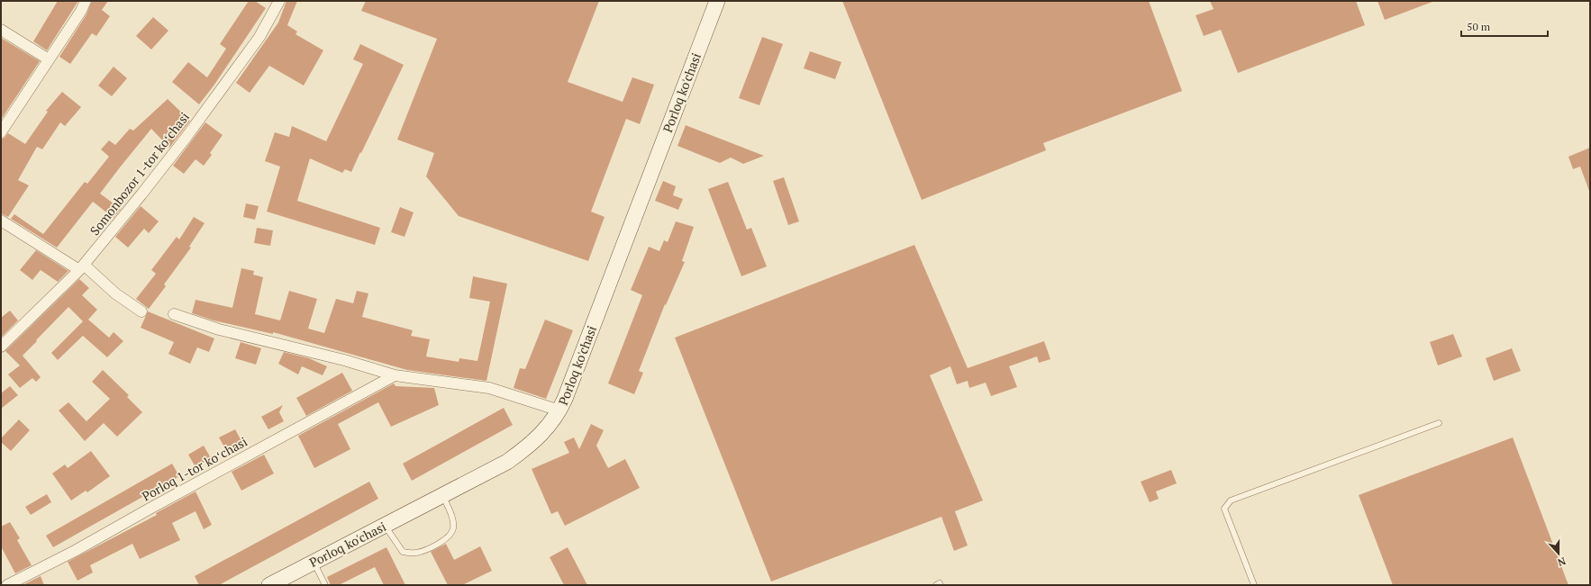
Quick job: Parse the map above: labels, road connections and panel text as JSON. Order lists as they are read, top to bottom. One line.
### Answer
{"streets":{"main road":["Porloq ko'chasi"],"street":["Somonbozor 1-tor koʻchasi","Porloq 1-tor koʻchasi"]},"scale_bar":"50 m","north":"bottom"}
